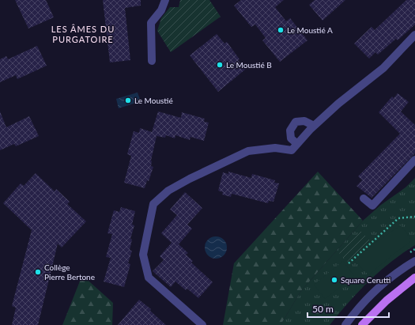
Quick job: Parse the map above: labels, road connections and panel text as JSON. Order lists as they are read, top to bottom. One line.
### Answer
{"districts":["LES ÂMES DU PURGATOIRE"],"places":["Le Moustié A","Le Moustié B","Le Moustié","Collège Pierre Bertone","Square Cerutti"],"scale_bar":"50 m"}
